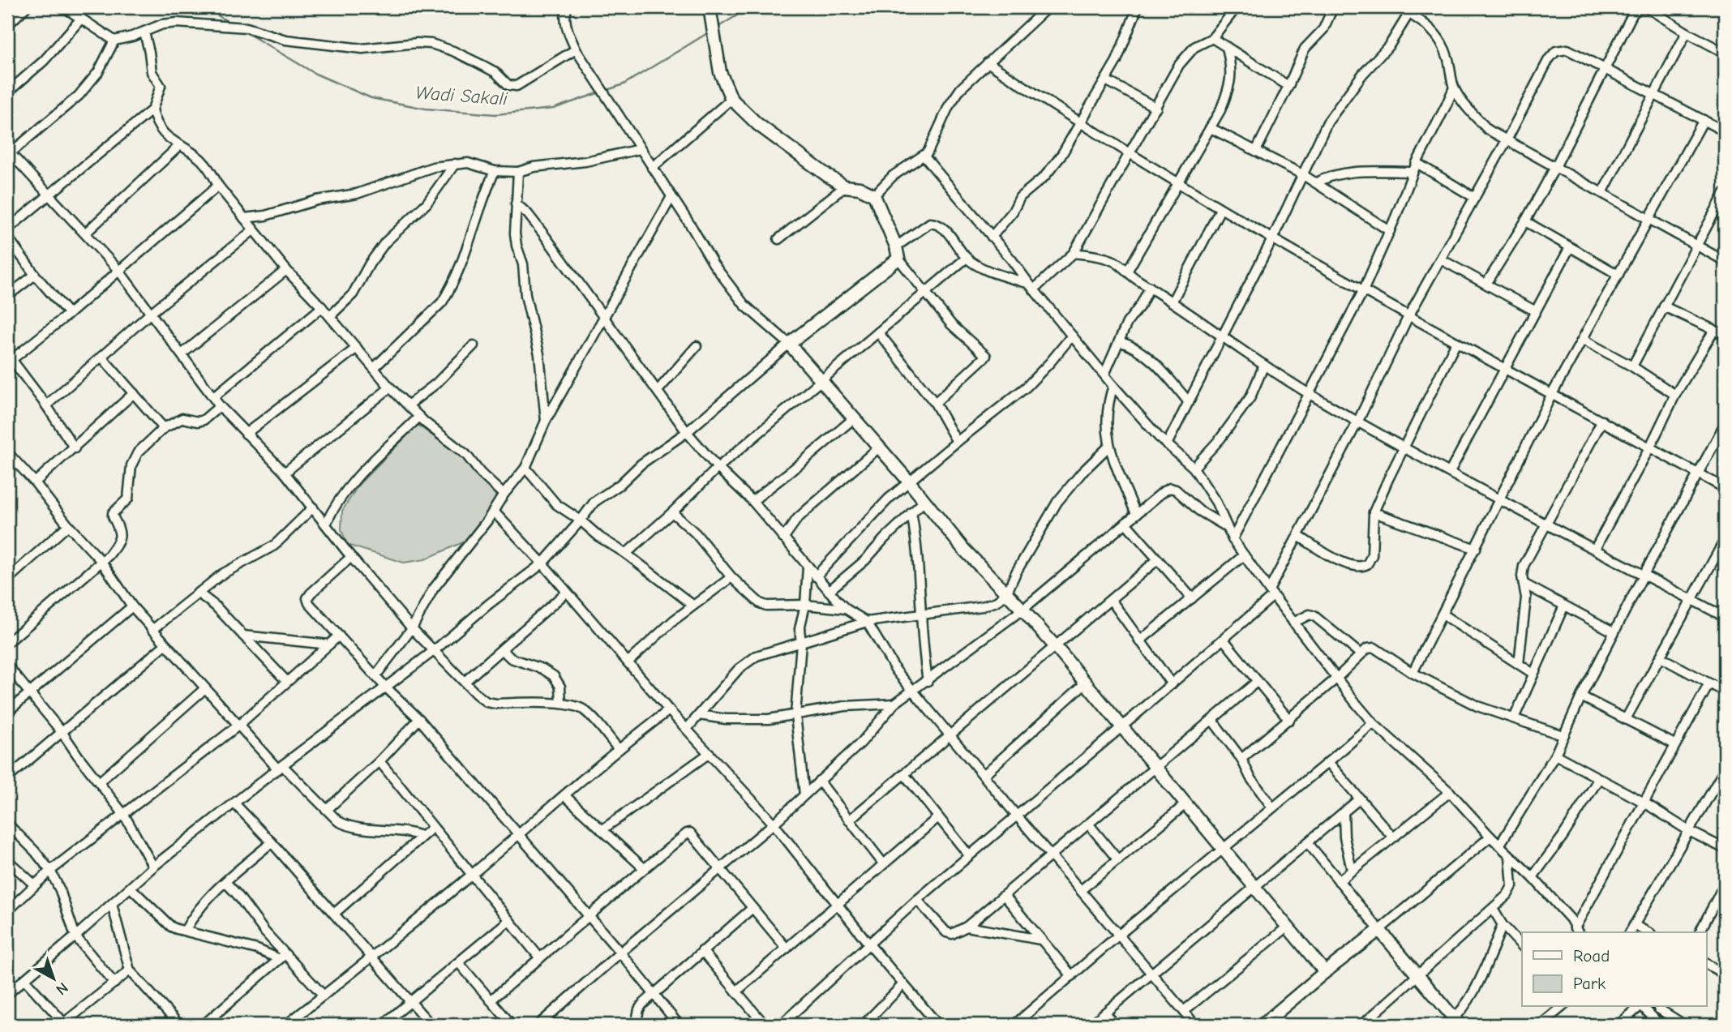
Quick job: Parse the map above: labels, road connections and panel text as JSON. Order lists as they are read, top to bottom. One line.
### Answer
{"water":["Wadi Sakali"],"legend":["Road","Park"],"north":"bottom right"}
